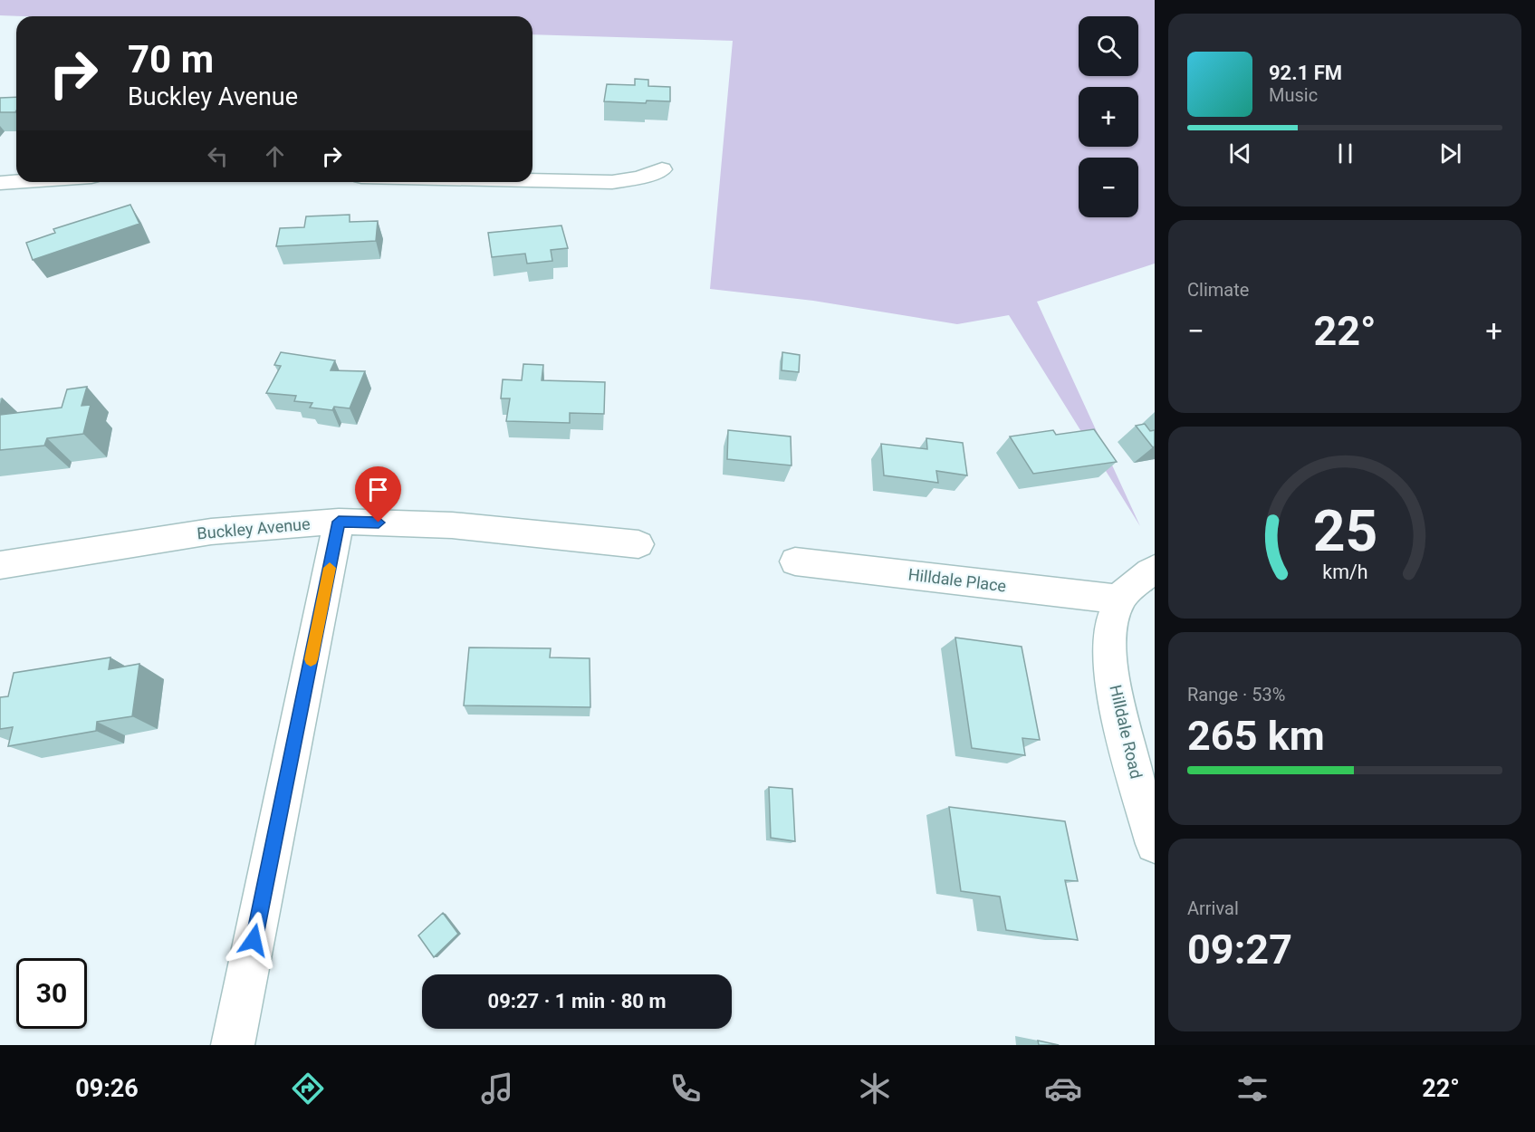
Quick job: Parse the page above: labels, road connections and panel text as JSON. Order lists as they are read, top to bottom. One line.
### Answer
{"streets":{"street":["Buckley Avenue","Hilldale Place","Hilldale Road"]},"crossings":[["Hilldale Place","Hilldale Road"]],"page":{"map_buttons":["+","−"],"turn":["70 m","Buckley Avenue"],"song":["92.1 FM","Music"],"tile":["Climate",["Range · 53%","265 km"],["Arrival","09:27"]],"heat":["−","22°","+"],"limit":"30","trip":"09:27 · 1 min · 80 m","tabs":["09:26","22°"],"gauge":["25","km/h"]}}
